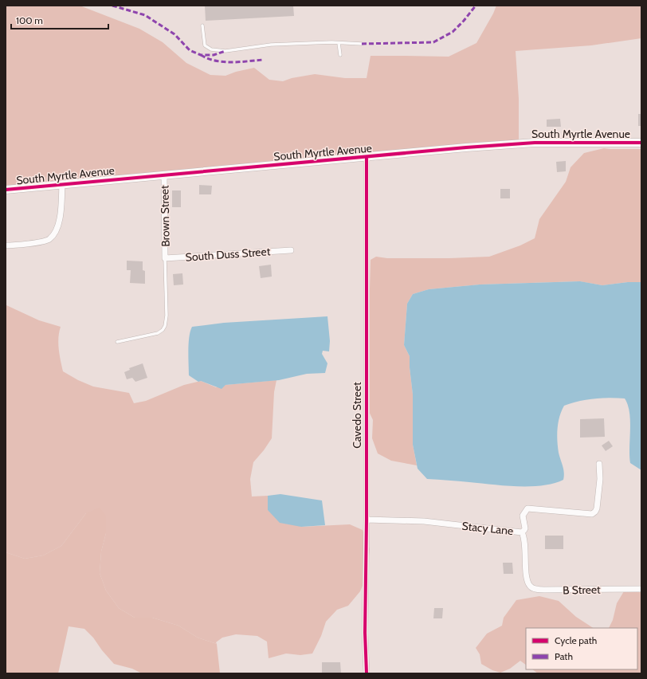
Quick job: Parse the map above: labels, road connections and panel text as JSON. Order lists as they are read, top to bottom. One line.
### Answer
{"streets":{"street":["South Myrtle Avenue","Brown Street","South Duss Street","Cavedo Street","Stacy Lane","B Street"]},"crossings":[["South Myrtle Avenue","Brown Street"],["South Myrtle Avenue","Cavedo Street"],["Brown Street","South Duss Street"],["Cavedo Street","Stacy Lane"],["Stacy Lane","B Street"]],"legend":["Cycle path","Path"],"scale_bar":"100 m"}
